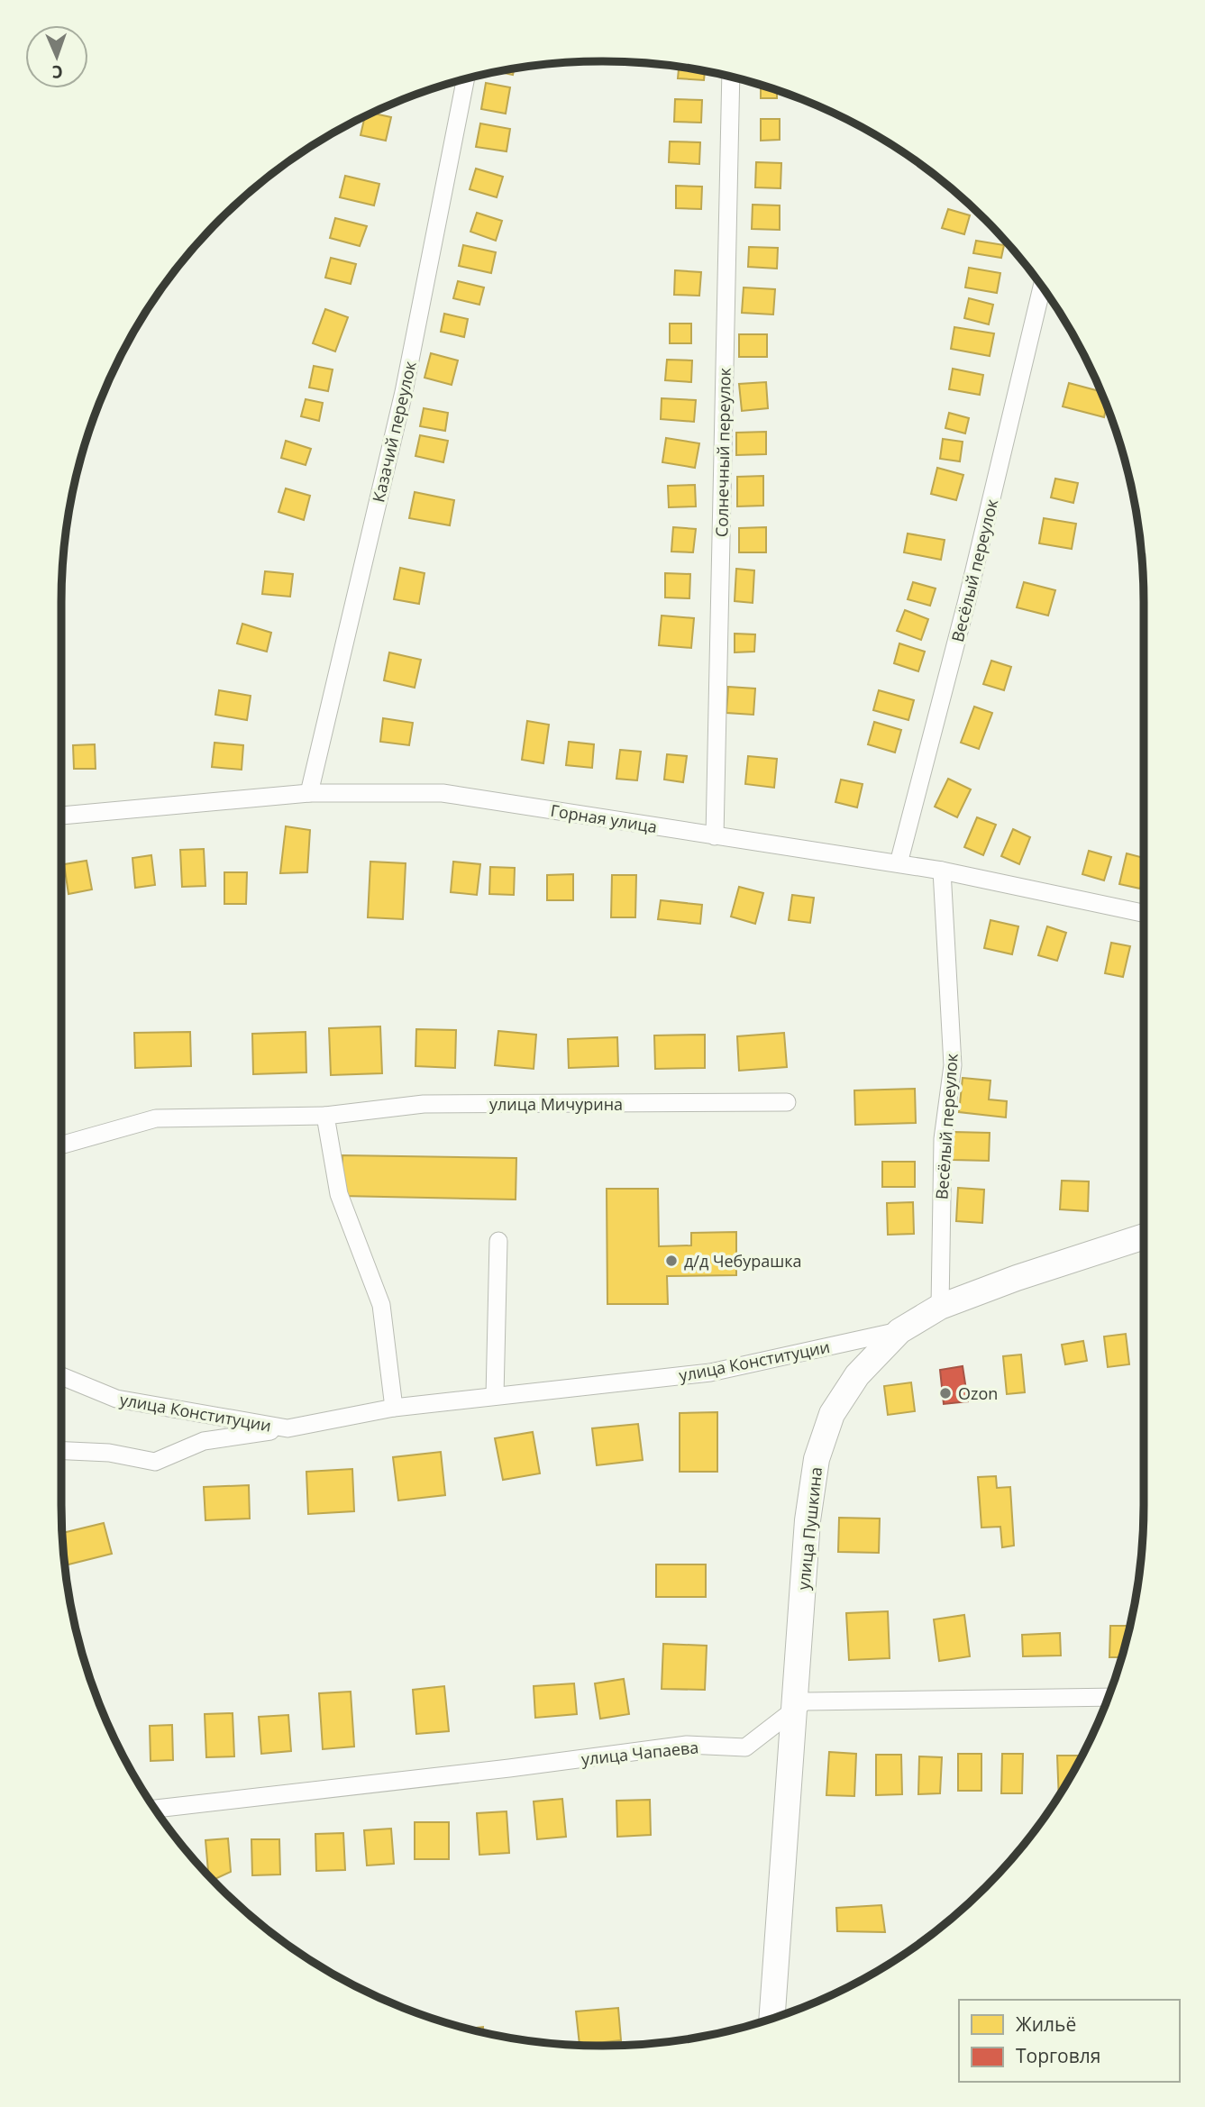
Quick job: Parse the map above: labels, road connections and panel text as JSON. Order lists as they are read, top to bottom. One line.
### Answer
{"streets":{"main road":["улица Пушкина"],"street":["Казачий переулок","Солнечный переулок","Весёлый переулок","Горная улица","улица Мичурина","улица Конституции","улица Чапаева"]},"crossings":[["Казачий переулок","Горная улица"],["Солнечный переулок","Горная улица"],["Весёлый переулок","Горная улица"],["Весёлый переулок","улица Пушкина"],["улица Конституции","улица Пушкина"],["улица Пушкина","улица Чапаева"]],"places":["д/д Чебурашка","Ozon"],"legend":["Жильё","Торговля"],"north":"bottom"}
